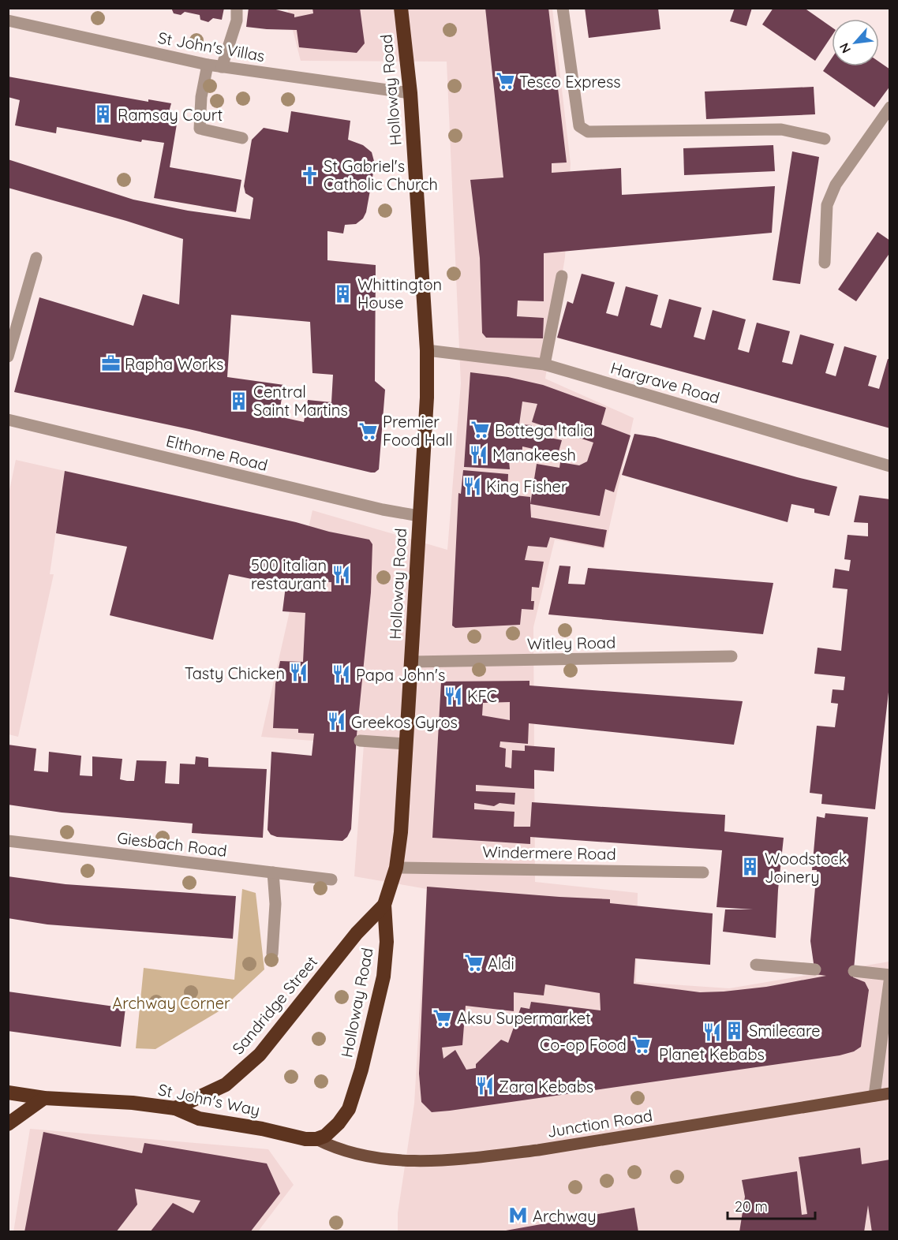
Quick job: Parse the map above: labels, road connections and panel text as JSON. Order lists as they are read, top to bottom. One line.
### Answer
{"streets":{"highway":["Holloway Road","Sandridge Street","St John's Way"],"main road":["Junction Road"],"street":["St John's Villas","Hargrave Road","Elthorne Road","Witley Road","Giesbach Road","Windermere Road"]},"crossings":[["St John's Villas","Holloway Road"],["Holloway Road","Hargrave Road"],["Holloway Road","Elthorne Road"],["Holloway Road","Witley Road"],["Holloway Road","Windermere Road"],["Holloway Road","Sandridge Street"],["Holloway Road","St John's Way"],["Holloway Road","Junction Road"],["Sandridge Street","St John's Way"],["St John's Way","Junction Road"]],"parks":["Archway Corner"],"places":{"supermarket":["Tesco Express","Bottega Italia","Premier Food Hall","Aldi","Aksu Supermarket","Co-op Food"],"building":["Ramsay Court","Whittington House","Central Saint Martins","Woodstock Joinery","Smilecare"],"church":["St Gabriel's Catholic Church"],"office":["Rapha Works"],"restaurant":["Manakeesh","King Fisher","500 italian restaurant","Tasty Chicken","Papa John's","KFC","Greekos Gyros","Planet Kebabs","Zara Kebabs"],"metro station":["Archway"]},"scale_bar":"20 m","north":"bottom left"}
